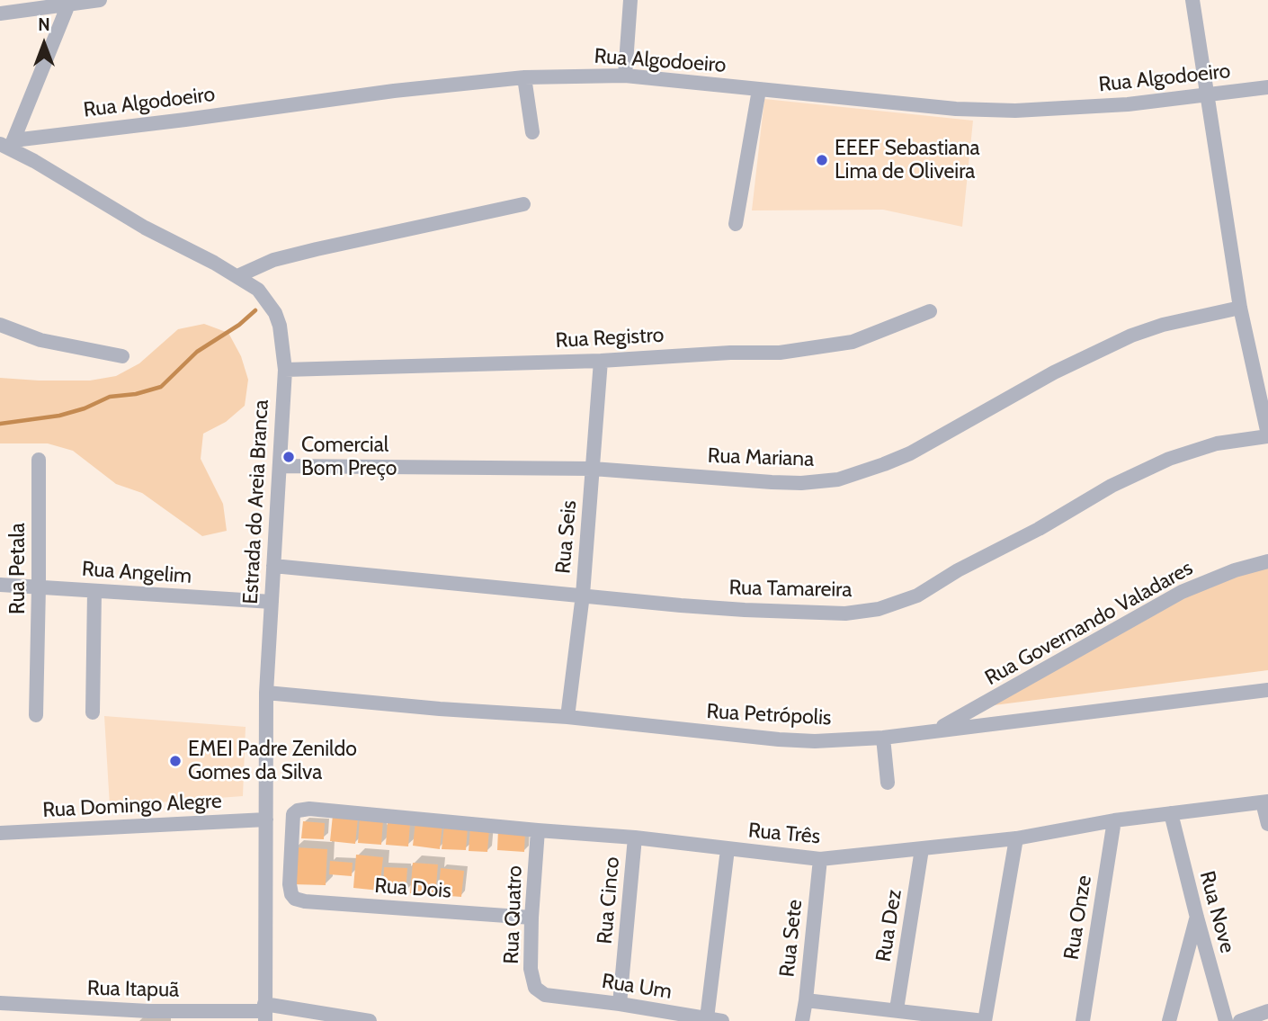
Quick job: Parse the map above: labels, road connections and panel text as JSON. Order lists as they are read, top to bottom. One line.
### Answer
{"streets":{"street":["Rua Algodoeiro","Rua Registro","Rua Mariana","Estrada do Areia Branca","Rua Seis","Rua Petala","Rua Angelim","Rua Tamareira","Rua Governando Valadares","Rua Petrópolis","Rua Domingo Alegre","Rua Três","Rua Dois","Rua Cinco","Rua Nove","Rua Quatro","Rua Onze","Rua Dez","Rua Sete","Rua Um","Rua Itapuã"]},"crossings":[["Rua Algodoeiro","Estrada do Areia Branca"],["Rua Registro","Estrada do Areia Branca"],["Rua Registro","Rua Seis"],["Rua Mariana","Estrada do Areia Branca"],["Rua Mariana","Rua Seis"],["Estrada do Areia Branca","Rua Angelim"],["Estrada do Areia Branca","Rua Tamareira"],["Estrada do Areia Branca","Rua Petrópolis"],["Estrada do Areia Branca","Rua Domingo Alegre"],["Estrada do Areia Branca","Rua Itapuã"],["Rua Seis","Rua Tamareira"],["Rua Seis","Rua Petrópolis"],["Rua Petala","Rua Angelim"],["Rua Governando Valadares","Rua Petrópolis"],["Rua Três","Rua Dois"],["Rua Três","Rua Cinco"],["Rua Três","Rua Nove"],["Rua Três","Rua Quatro"],["Rua Três","Rua Onze"],["Rua Três","Rua Dez"],["Rua Três","Rua Sete"],["Rua Dois","Rua Quatro"],["Rua Cinco","Rua Um"],["Rua Quatro","Rua Um"]],"places":["EEEF Sebastiana Lima de Oliveira","Comercial Bom Preço","EMEI Padre Zenildo Gomes da Silva"],"north":"top"}
